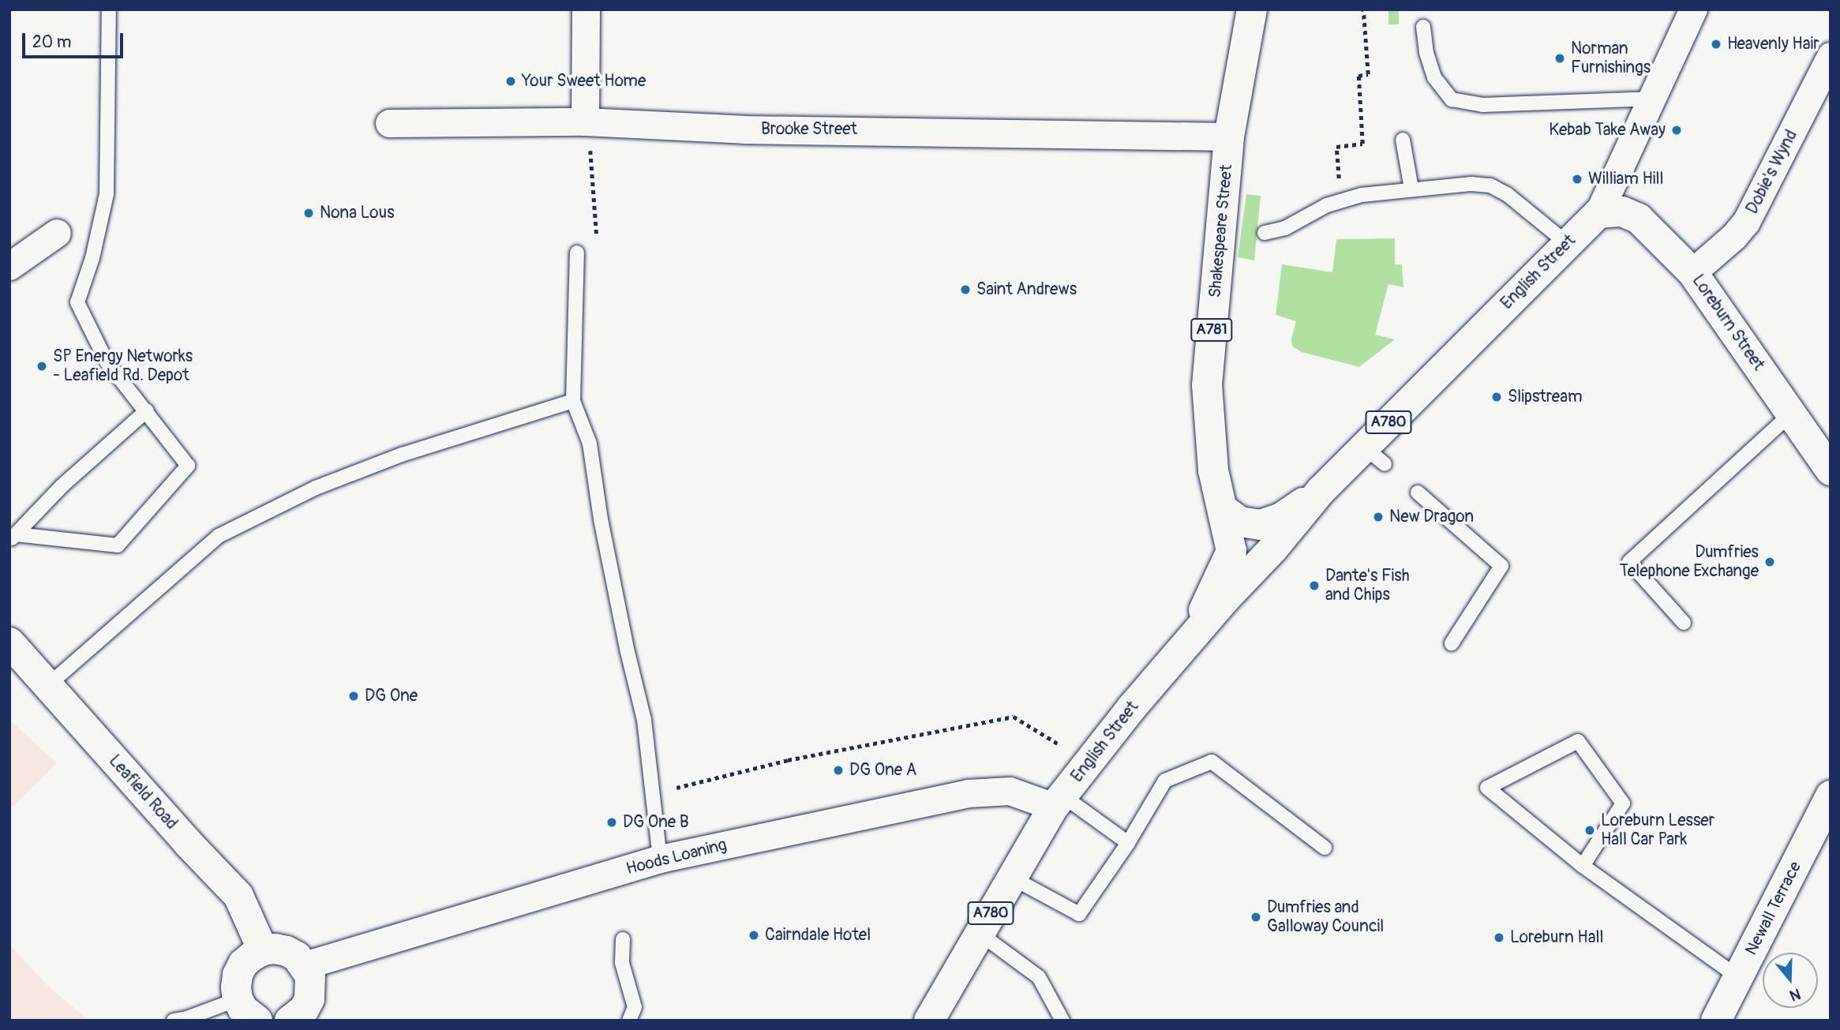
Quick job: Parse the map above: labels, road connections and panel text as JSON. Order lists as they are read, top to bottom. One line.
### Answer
{"streets":{"main road":["Shakespeare Street","English Street","Loreburn Street","A781","A780","Leafield Road","Newall Terrace"],"street":["Brooke Street","Dobie's Wynd","Hoods Loaning"]},"crossings":[["Brooke Street","Shakespeare Street"],["Dobie's Wynd","Loreburn Street"],["Shakespeare Street","English Street"],["English Street","Loreburn Street"],["English Street","Hoods Loaning"]],"places":["Heavenly Hair","Norman Furnishings","Your Sweet Home","Kebab Take Away","William Hill","Nona Lous","Saint Andrews","SP Energy Networks - Leafield Rd. Depot","Slipstream","New Dragon","Dumfries Telephone Exchange","Dante's Fish and Chips","DG One","DG One A","DG One B","Loreburn Lesser Hall Car Park","Dumfries and Galloway Council","Cairndale Hotel","Loreburn Hall"],"scale_bar":"20 m","north":"bottom"}
